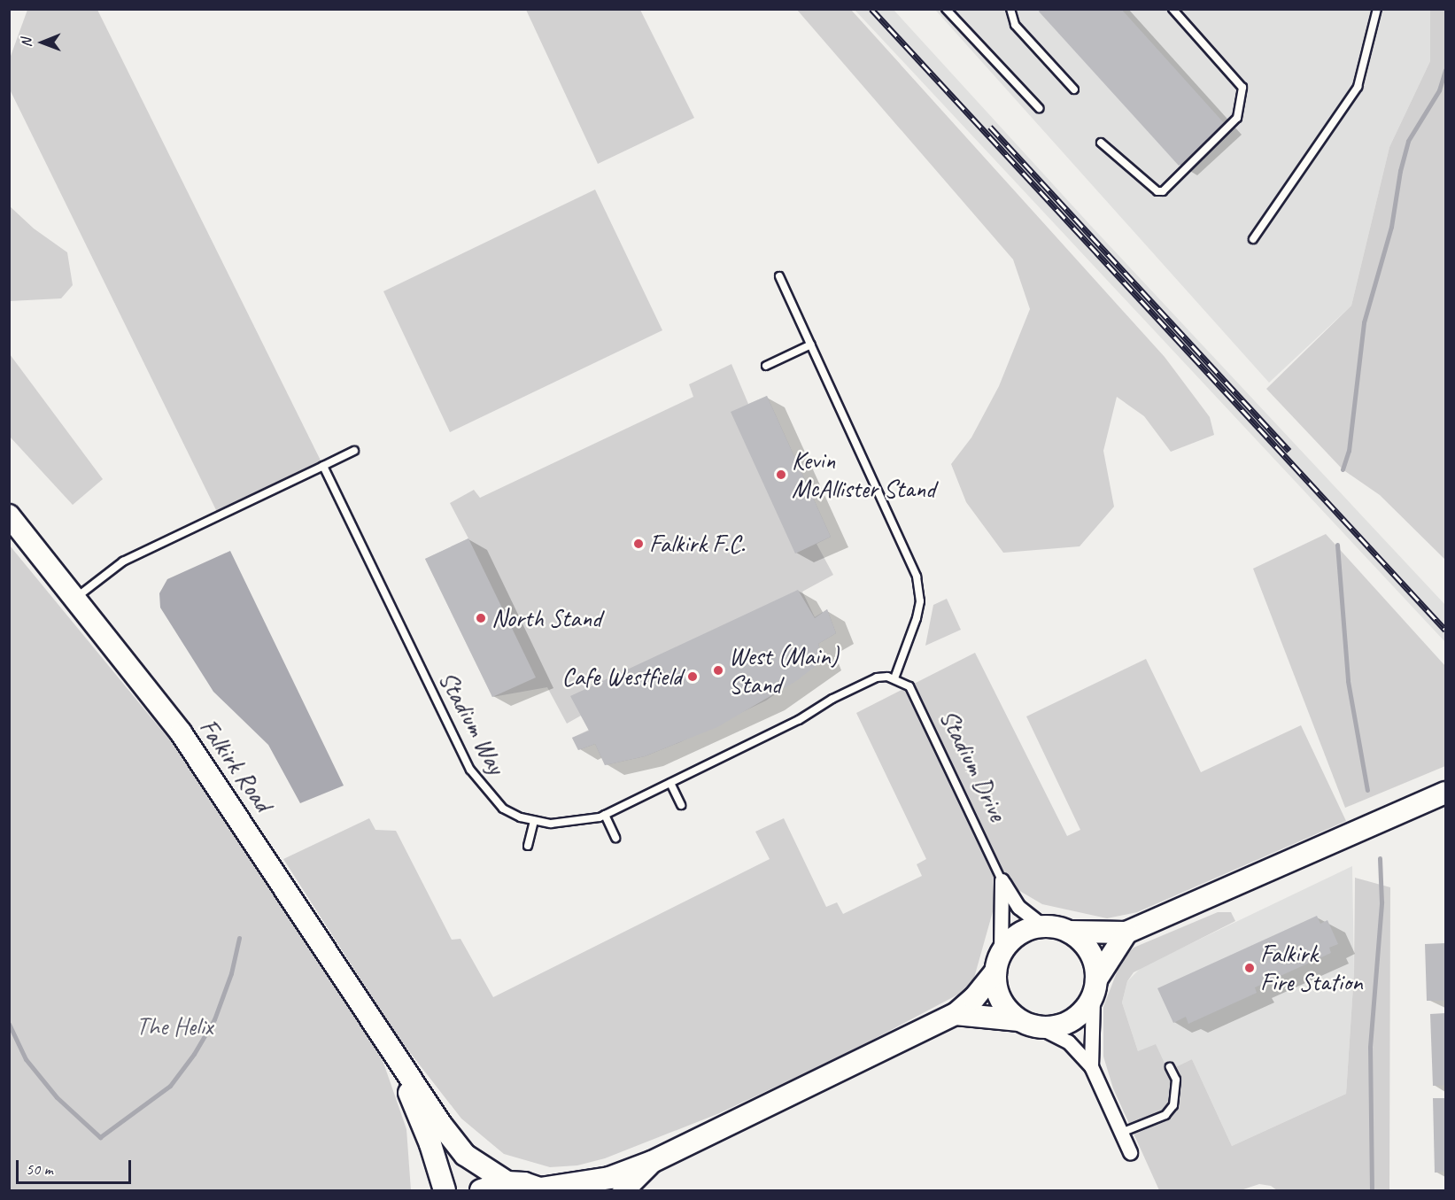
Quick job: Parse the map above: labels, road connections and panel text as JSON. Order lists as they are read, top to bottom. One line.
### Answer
{"streets":{"main road":["Falkirk Road"],"street":["Stadium Drive"],"lane":["Stadium Way"]},"crossings":[["Stadium Way","Stadium Drive"]],"parks":["The Helix"],"places":["Kevin McAllister Stand","Falkirk F.C.","North Stand","West (Main) Stand","Cafe Westfield","Falkirk Fire Station"],"scale_bar":"50 m","north":"left"}
